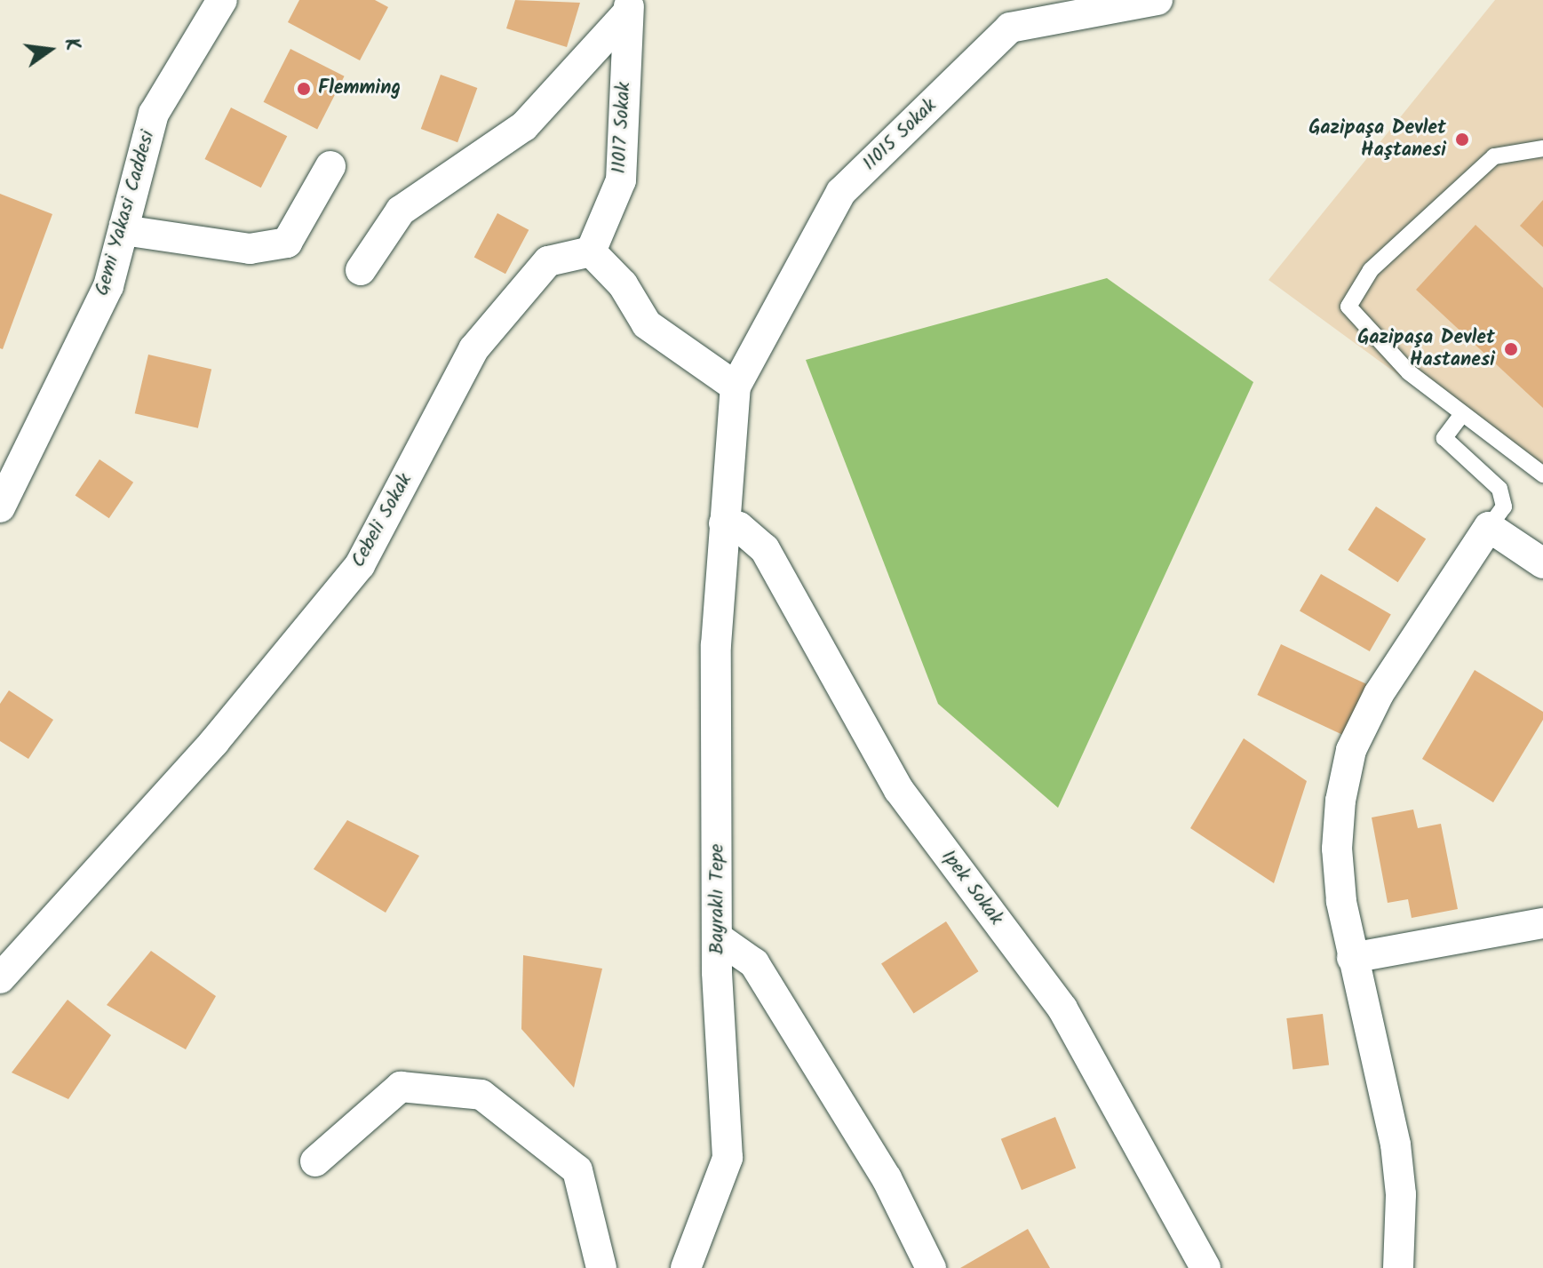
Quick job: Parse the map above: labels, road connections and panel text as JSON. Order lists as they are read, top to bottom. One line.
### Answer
{"streets":{"street":["11017 Sokak","11015 Sokak","Gemi Yakasi Caddesi","Cebeli Sokak","Ipek Sokak","Bayraklı Tepe"]},"crossings":[["11017 Sokak","Cebeli Sokak"],["11015 Sokak","Bayraklı Tepe"],["Ipek Sokak","Bayraklı Tepe"]],"places":["Flemming","Gazipaşa Devlet Haştanesi","Gazipaşa Devlet Hastanesi"],"north":"right"}
